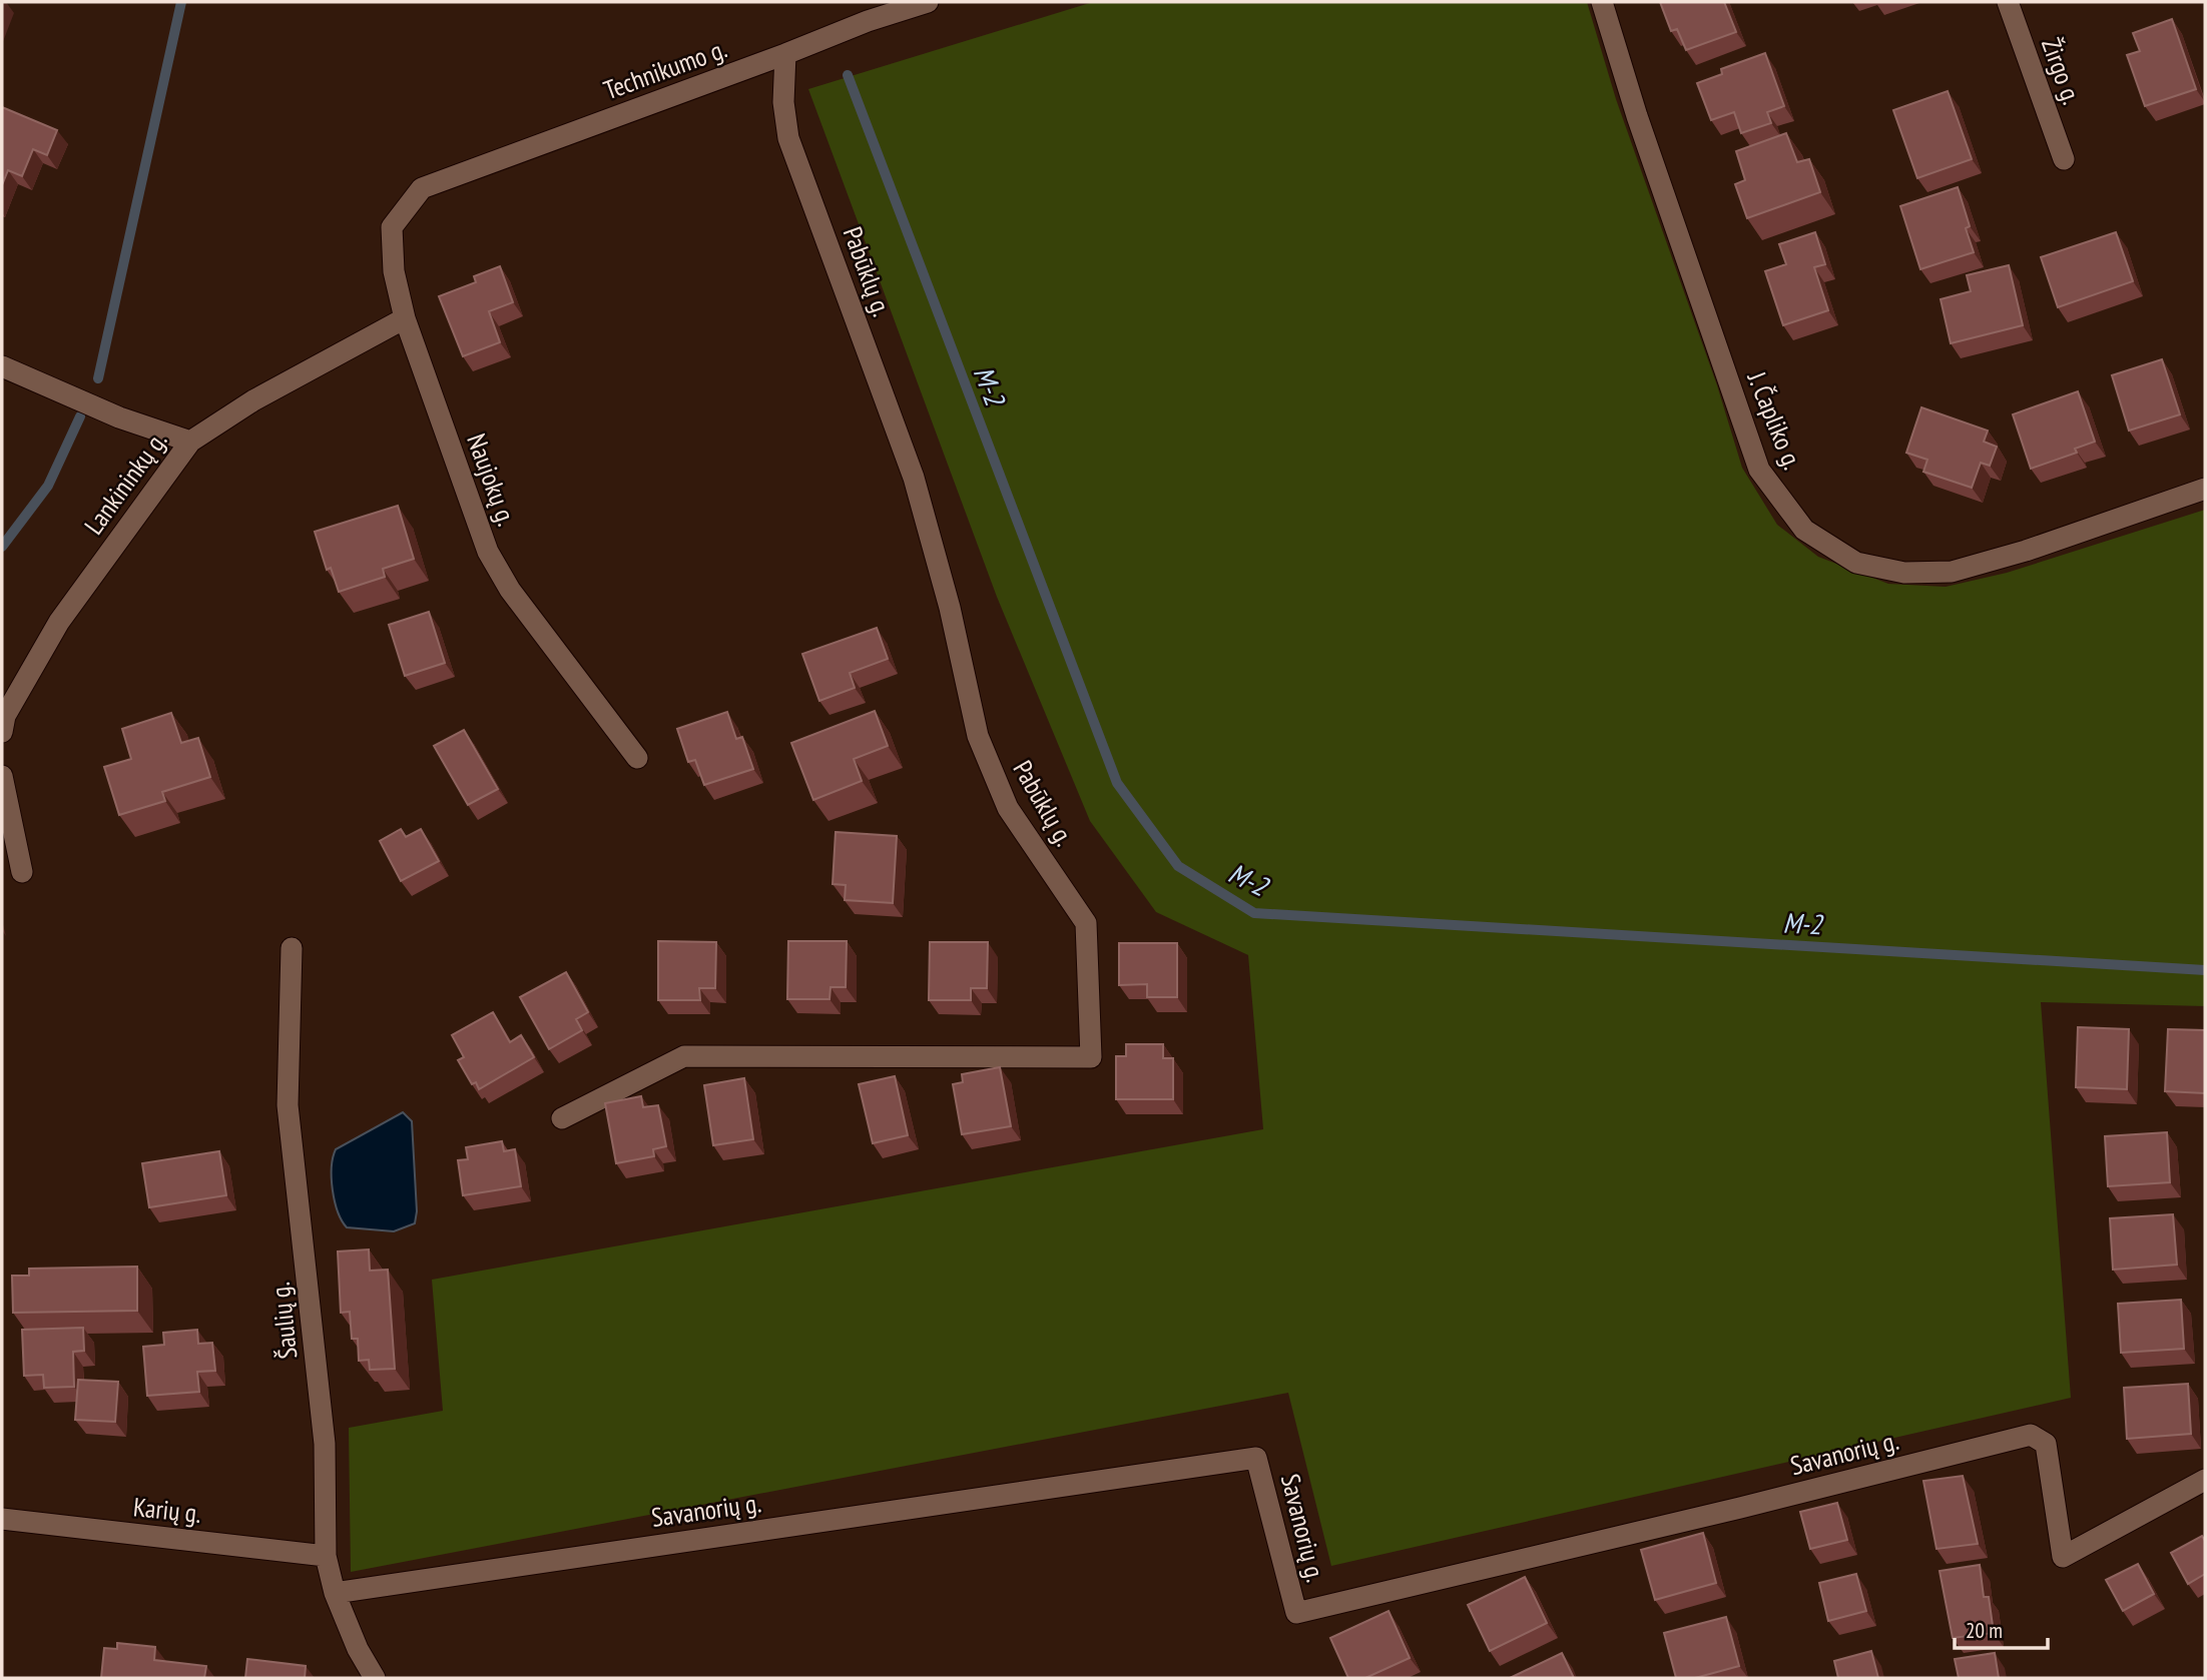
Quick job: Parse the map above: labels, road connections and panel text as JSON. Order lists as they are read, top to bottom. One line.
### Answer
{"streets":{"street":["Technikumo g.","Žirgo g.","Pabūklų g.","J. Čapliko g.","Naujokų g.","Lankininkų g.","Šaulių g.","Savanorių g.","Karių g."]},"crossings":[["Technikumo g.","Pabūklų g."],["Technikumo g.","Naujokų g."],["Naujokų g.","Lankininkų g."],["Šaulių g.","Savanorių g."],["Šaulių g.","Karių g."]],"water":["M-2"],"scale_bar":"20 m"}
